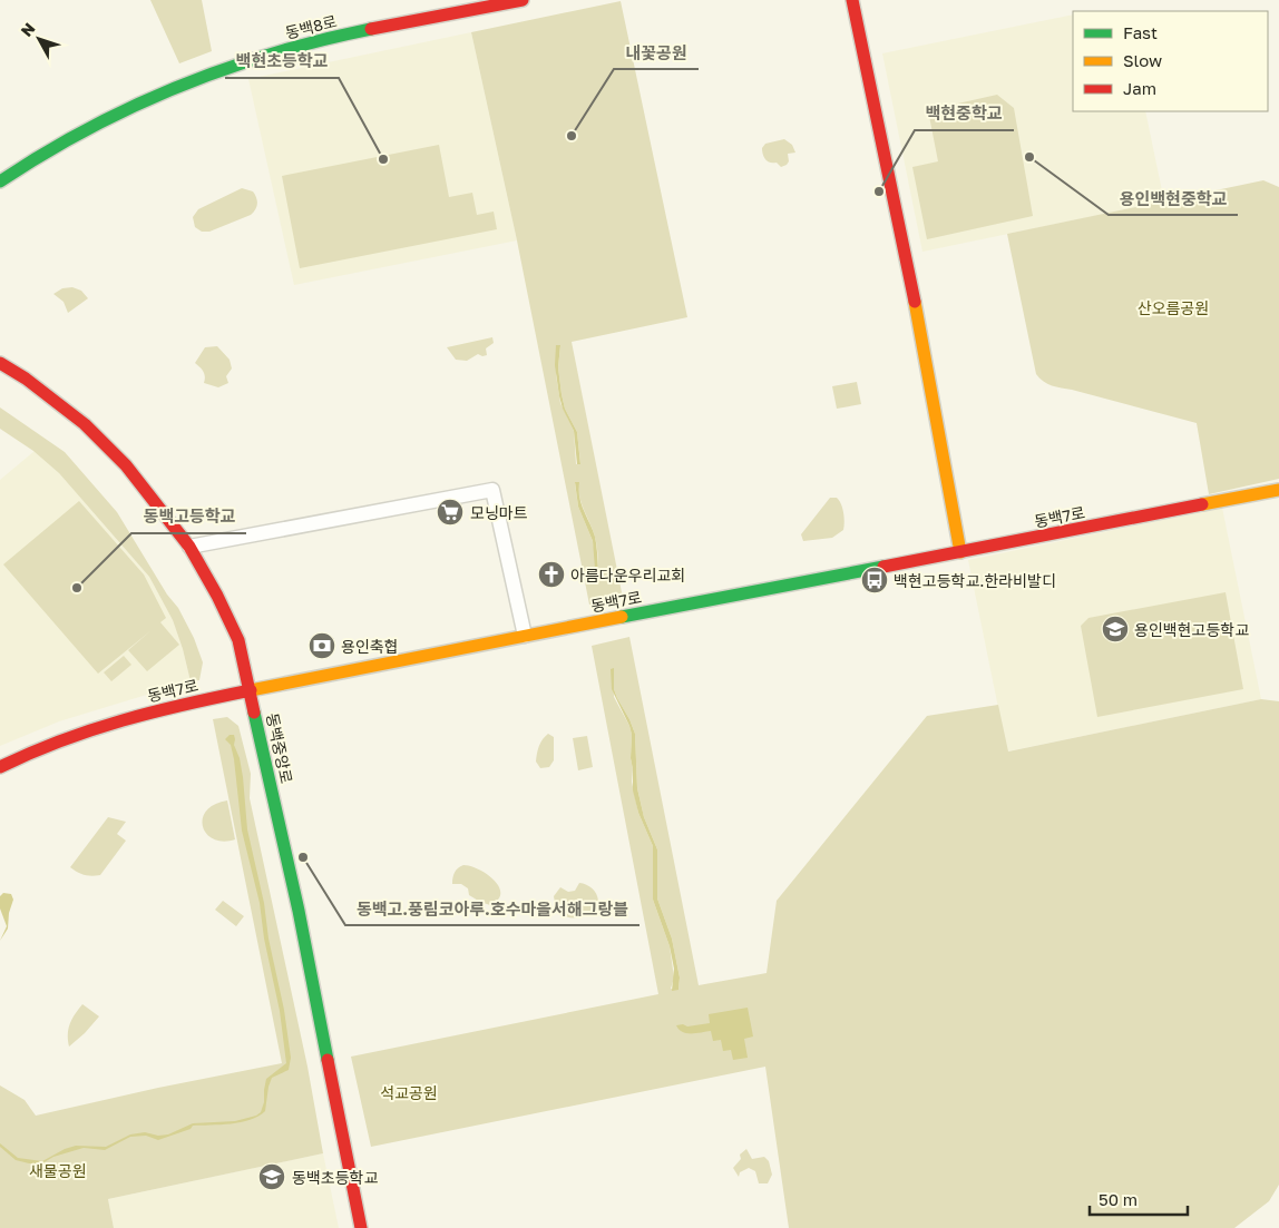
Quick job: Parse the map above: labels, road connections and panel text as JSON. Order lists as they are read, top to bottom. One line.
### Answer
{"streets":{"street":["동백8로","동백7로","동백중앙로"]},"crossings":[["동백7로","동백중앙로"]],"parks":["산오름공원","석교공원","새물공원"],"places":{"other":["내꽃공원","용인백현중학교","백현초등학교","백현중학교","동백고등학교","동백고.풍림코아루.호수마을서해그랑블"],"supermarket":["모닝마트"],"church":["아름다운우리교회"],"bus stop":["백현고등학교.한라비발디"],"school or university":["용인백현고등학교","동백초등학교"],"bank":["용인축협"]},"legend":["Fast","Slow","Jam"],"scale_bar":"50 m","north":"top left"}
